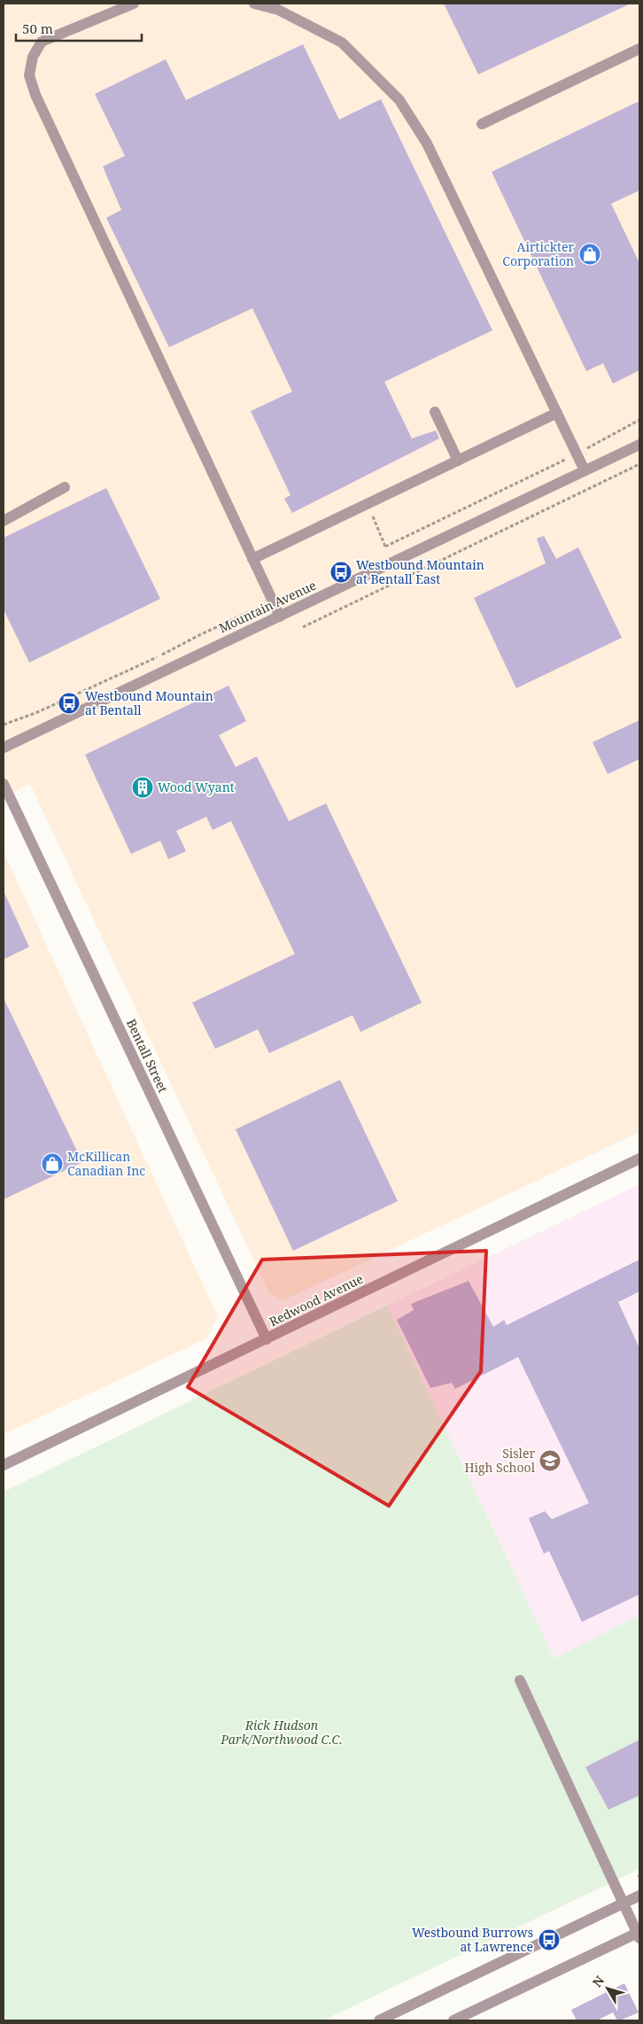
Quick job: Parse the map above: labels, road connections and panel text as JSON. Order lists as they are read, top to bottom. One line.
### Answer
{"streets":{"street":["Mountain Avenue","Bentall Street","Redwood Avenue"]},"crossings":[["Bentall Street","Redwood Avenue"]],"parks":["Rick Hudson Park/Northwood C.C."],"places":{"shop":["Airtickter Corporation","McKillican Canadian Inc"],"bus stop":["Westbound Mountain at Bentall East","Westbound Mountain at Bentall","Westbound Burrows at Lawrence"],"building":["Wood Wyant"],"school or university":["Sisler High School"]},"scale_bar":"50 m","north":"top left"}
